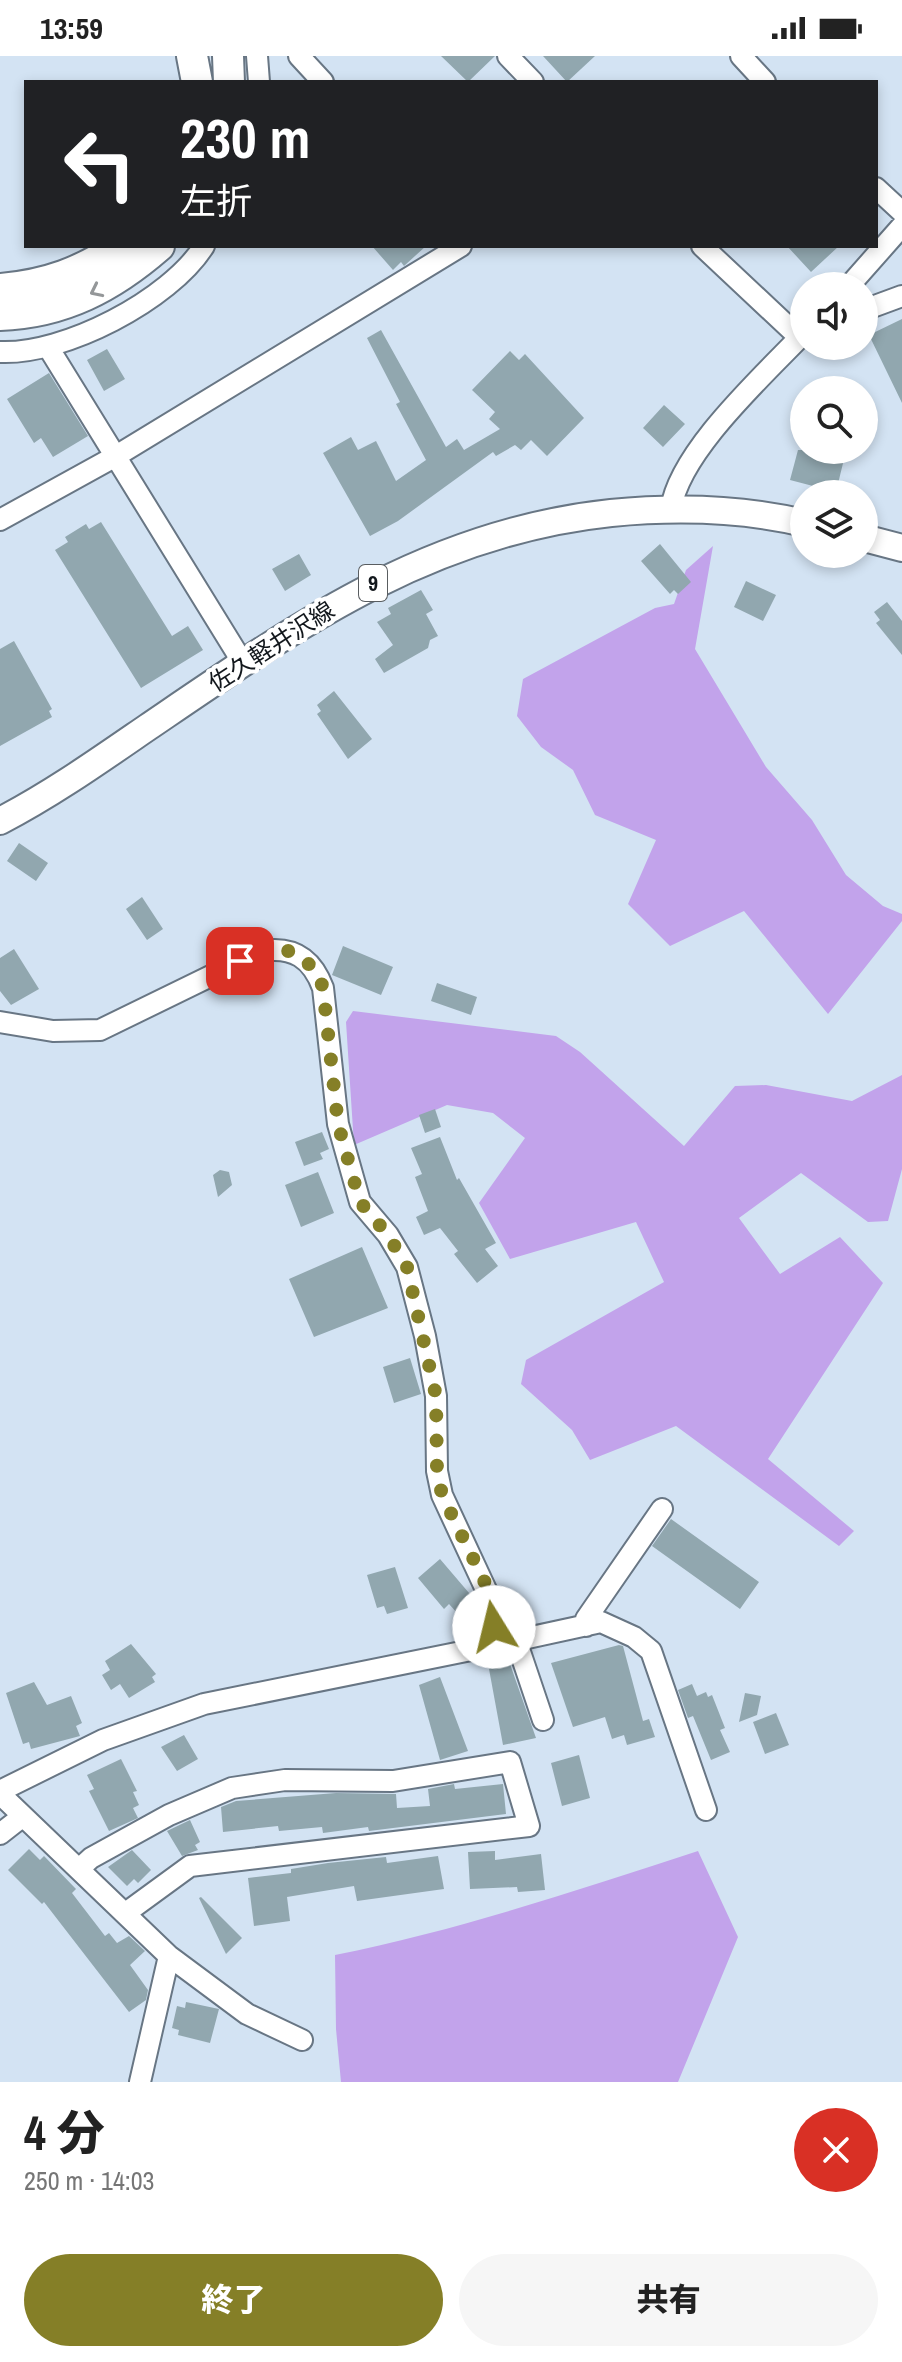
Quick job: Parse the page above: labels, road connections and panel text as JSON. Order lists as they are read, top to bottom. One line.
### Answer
{"streets":{"main road":["9","佐久軽井沢線"]},"page":{"status":"13:59","turn":["230 m","左折"],"heading":["4 分","250 m · 14:03"],"buttons":["終了","共有"]}}
